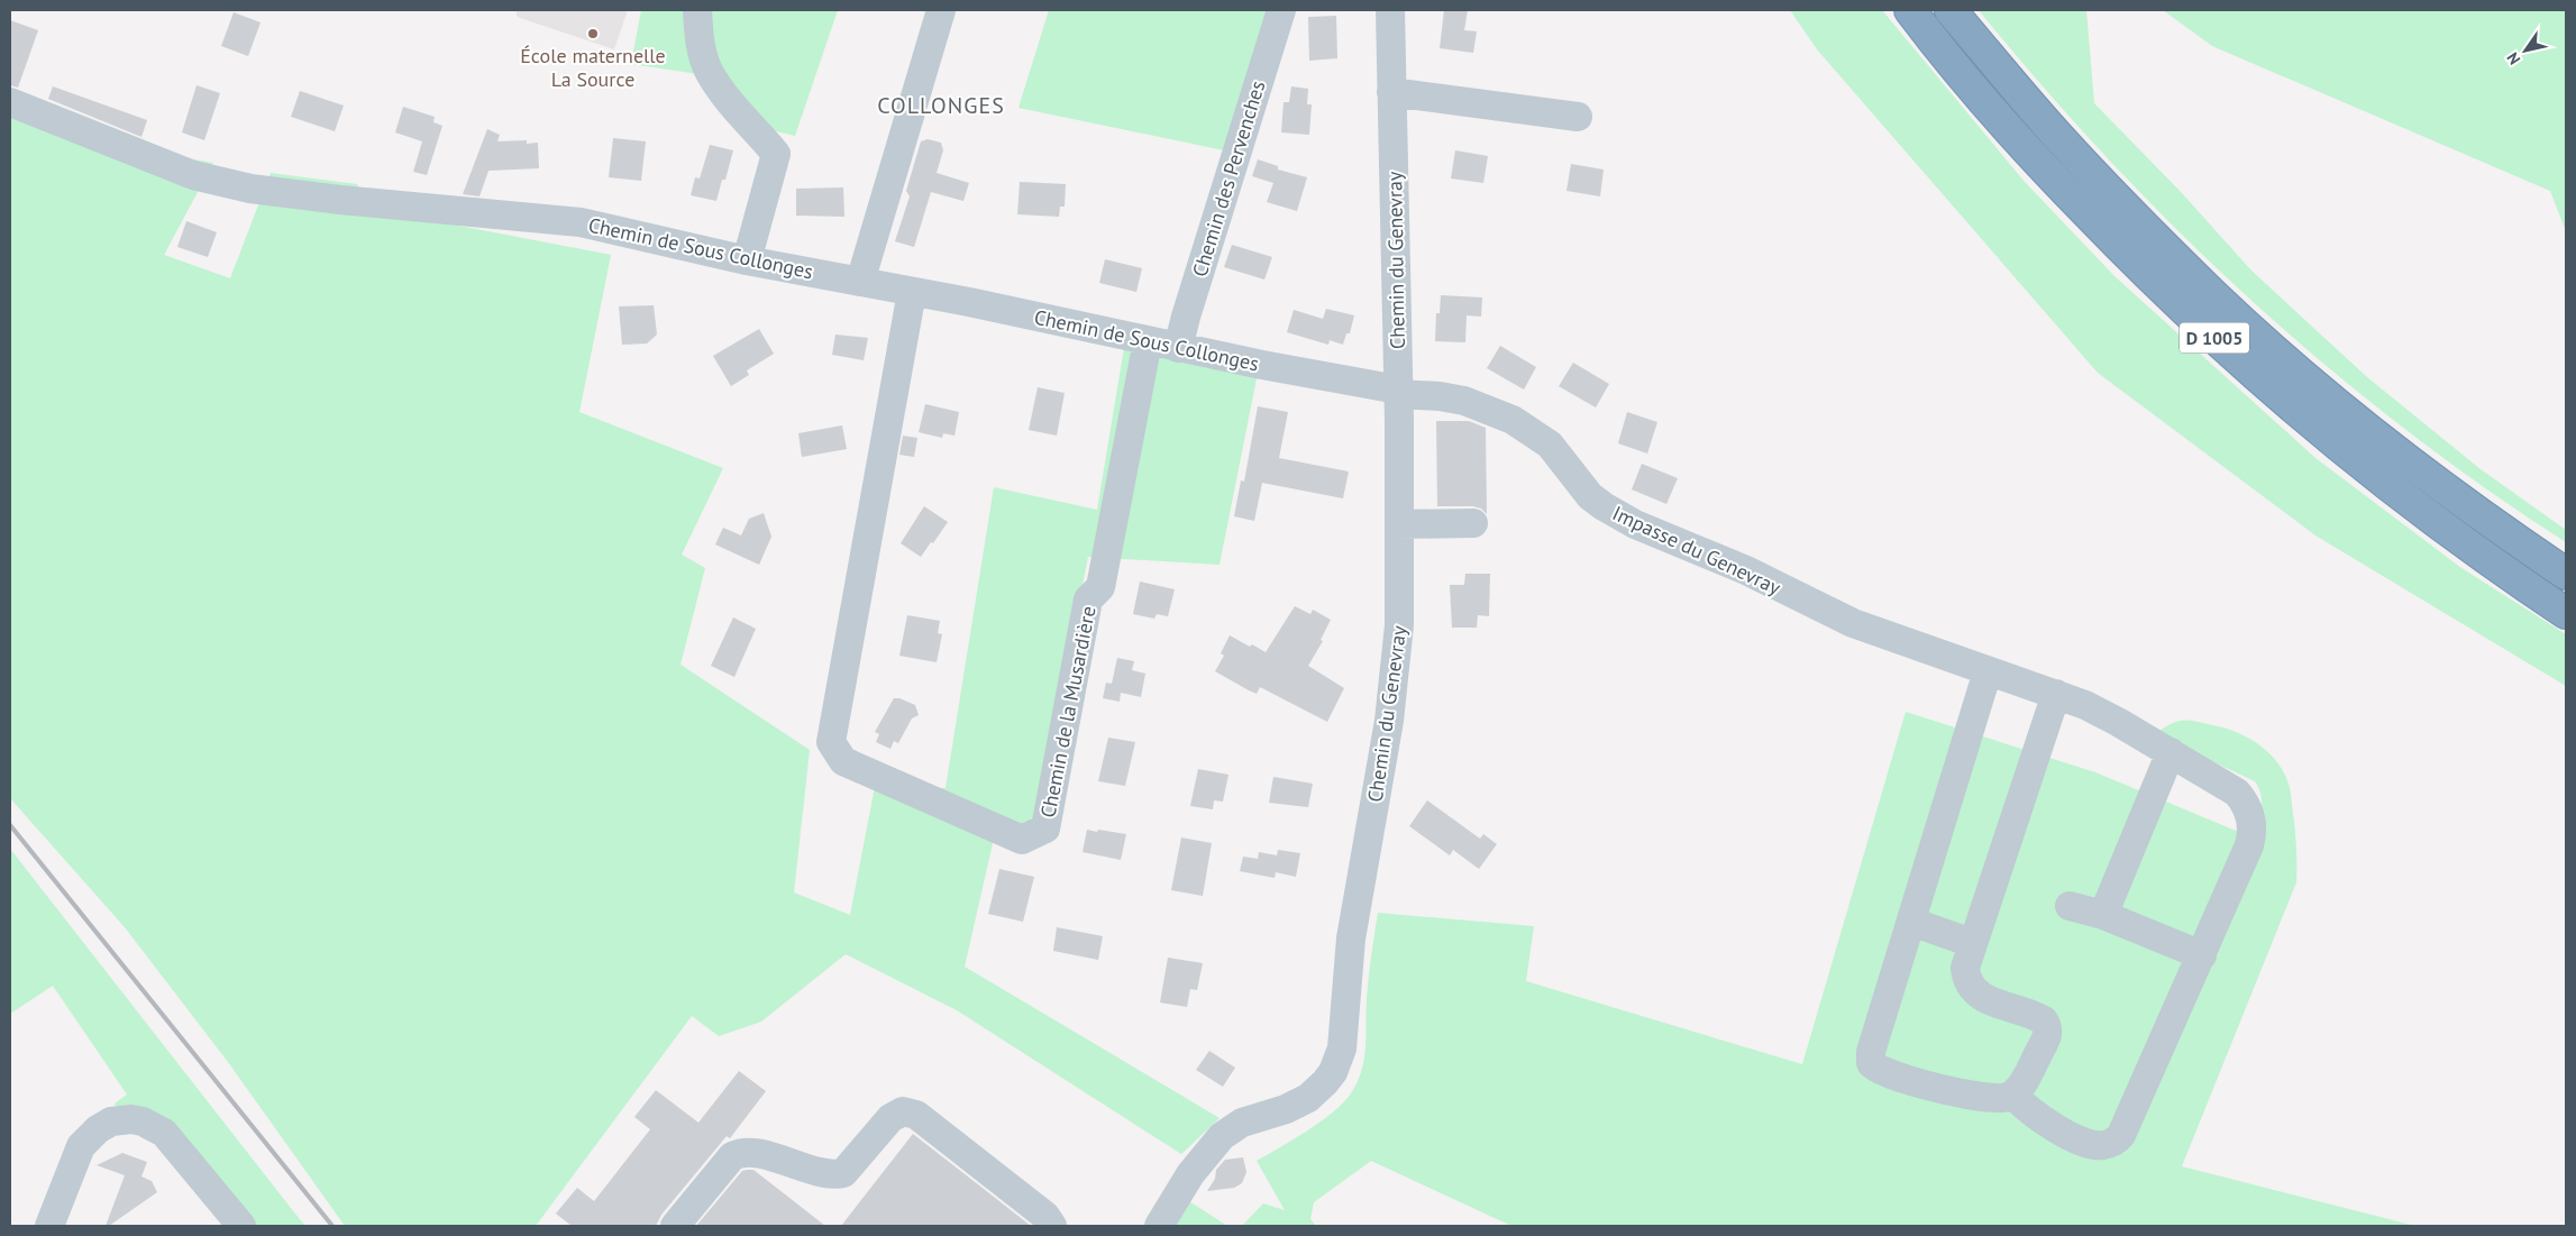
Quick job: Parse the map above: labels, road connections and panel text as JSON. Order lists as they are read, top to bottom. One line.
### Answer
{"streets":{"highway":["D 1005"],"street":["Chemin des Pervenches","Chemin de Sous Collonges","Chemin du Genevray","Impasse du Genevray","Chemin de la Musardière"]},"crossings":[["Chemin des Pervenches","Chemin de Sous Collonges"],["Chemin de Sous Collonges","Chemin du Genevray"],["Chemin de Sous Collonges","Impasse du Genevray"],["Chemin de Sous Collonges","Chemin de la Musardière"],["Chemin du Genevray","Impasse du Genevray"]],"districts":["COLLONGES"],"places":["École maternelle La Source"],"north":"bottom left"}
